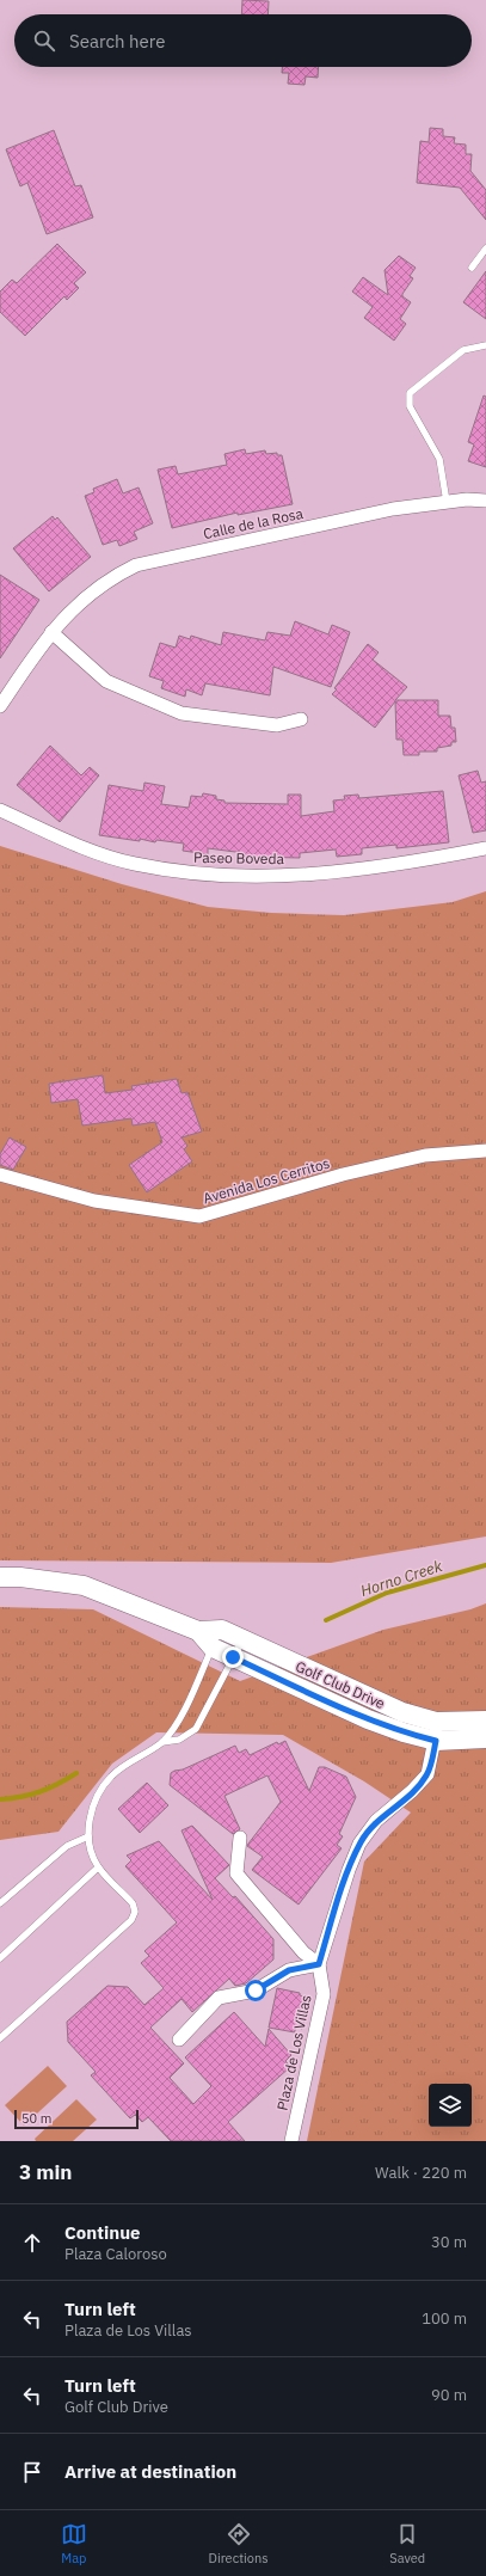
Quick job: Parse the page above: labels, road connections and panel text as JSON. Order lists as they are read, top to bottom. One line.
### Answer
{"streets":{"street":["Calle de la Rosa","Paseo Boveda","Avenida Los Cerritos","Golf Club Drive","Plaza de Los Villas"]},"crossings":[["Golf Club Drive","Plaza de Los Villas"]],"water":["Horno Creek"],"scale_bar":"50 m","page":{"search":"Search here","scale":"50 m","heading":["3 min","Walk · 220 m"],"list":[["Continue","Plaza Caloroso","30 m"],["Turn left","Plaza de Los Villas","100 m"],["Turn left","Golf Club Drive","90 m"],"Arrive at destination"],"nav":["Map","Directions","Saved"]}}
